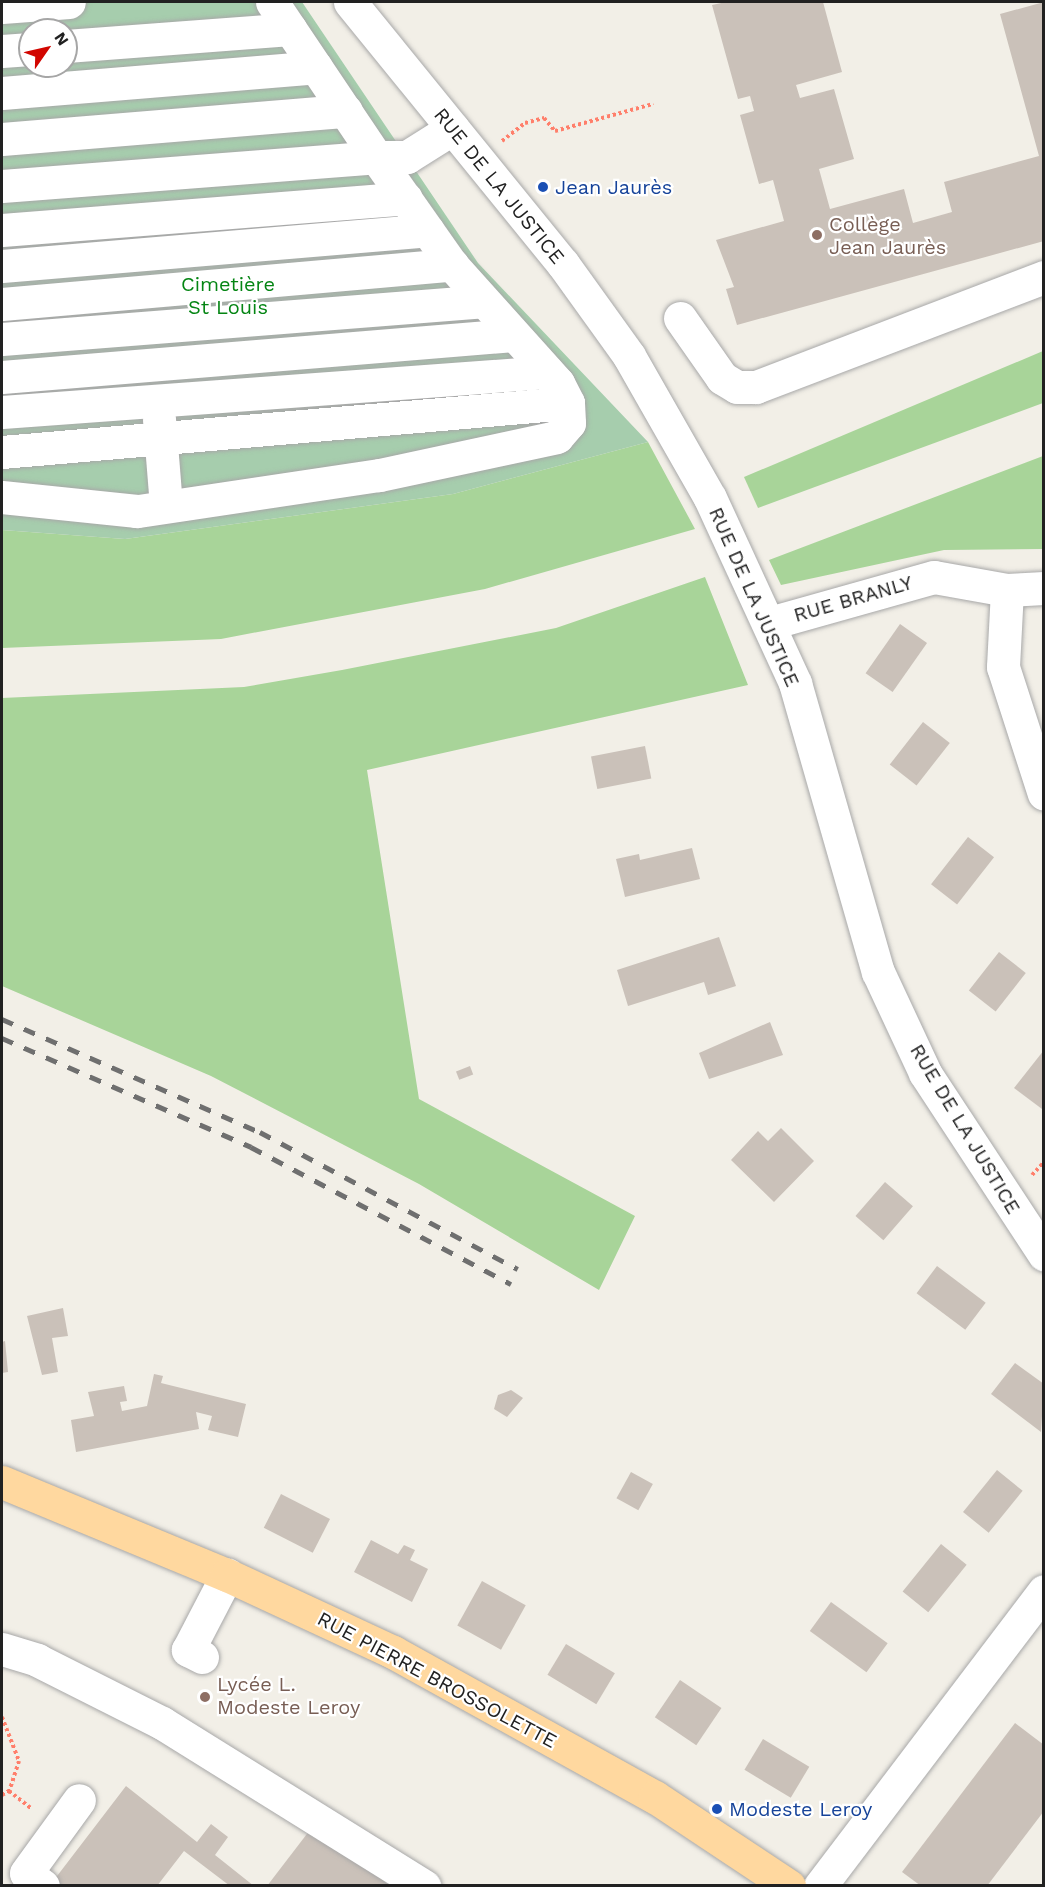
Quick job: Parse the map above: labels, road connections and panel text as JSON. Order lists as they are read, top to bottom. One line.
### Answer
{"streets":{"main road":["RUE PIERRE BROSSOLETTE"],"street":["RUE DE LA JUSTICE","RUE BRANLY"]},"crossings":[["RUE DE LA JUSTICE","RUE BRANLY"]],"parks":["Cimetière St Louis"],"places":["Jean Jaurès","Collège Jean Jaurès","Lycée L. Modeste Leroy","Modeste Leroy"],"north":"top right"}
